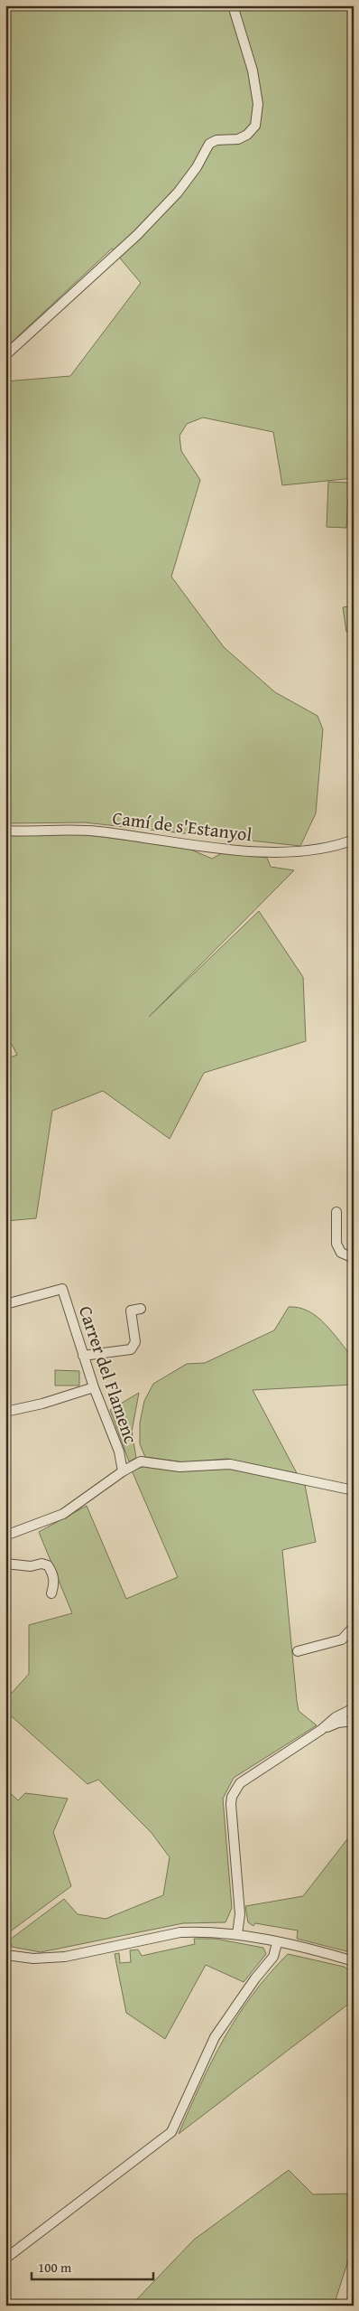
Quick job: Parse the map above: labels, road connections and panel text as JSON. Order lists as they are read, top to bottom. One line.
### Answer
{"streets":{"street":["Camí de s'Estanyol","Carrer del Flamenc"]},"scale_bar":"100 m"}
